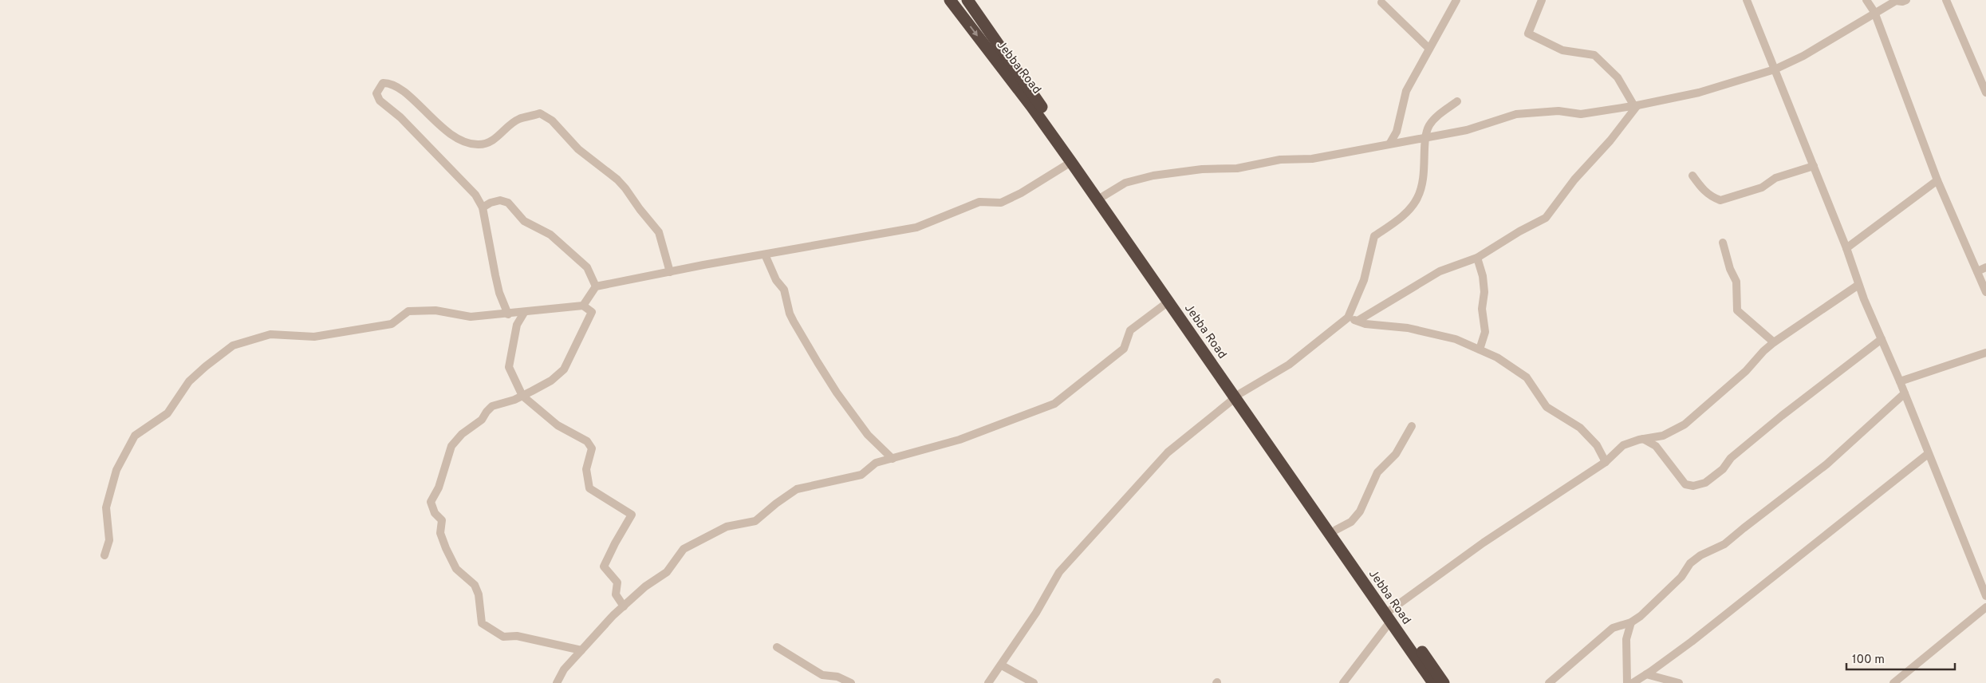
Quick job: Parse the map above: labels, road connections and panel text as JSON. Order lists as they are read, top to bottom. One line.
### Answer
{"streets":{"highway":["Jebba Road"]},"scale_bar":"100 m"}
